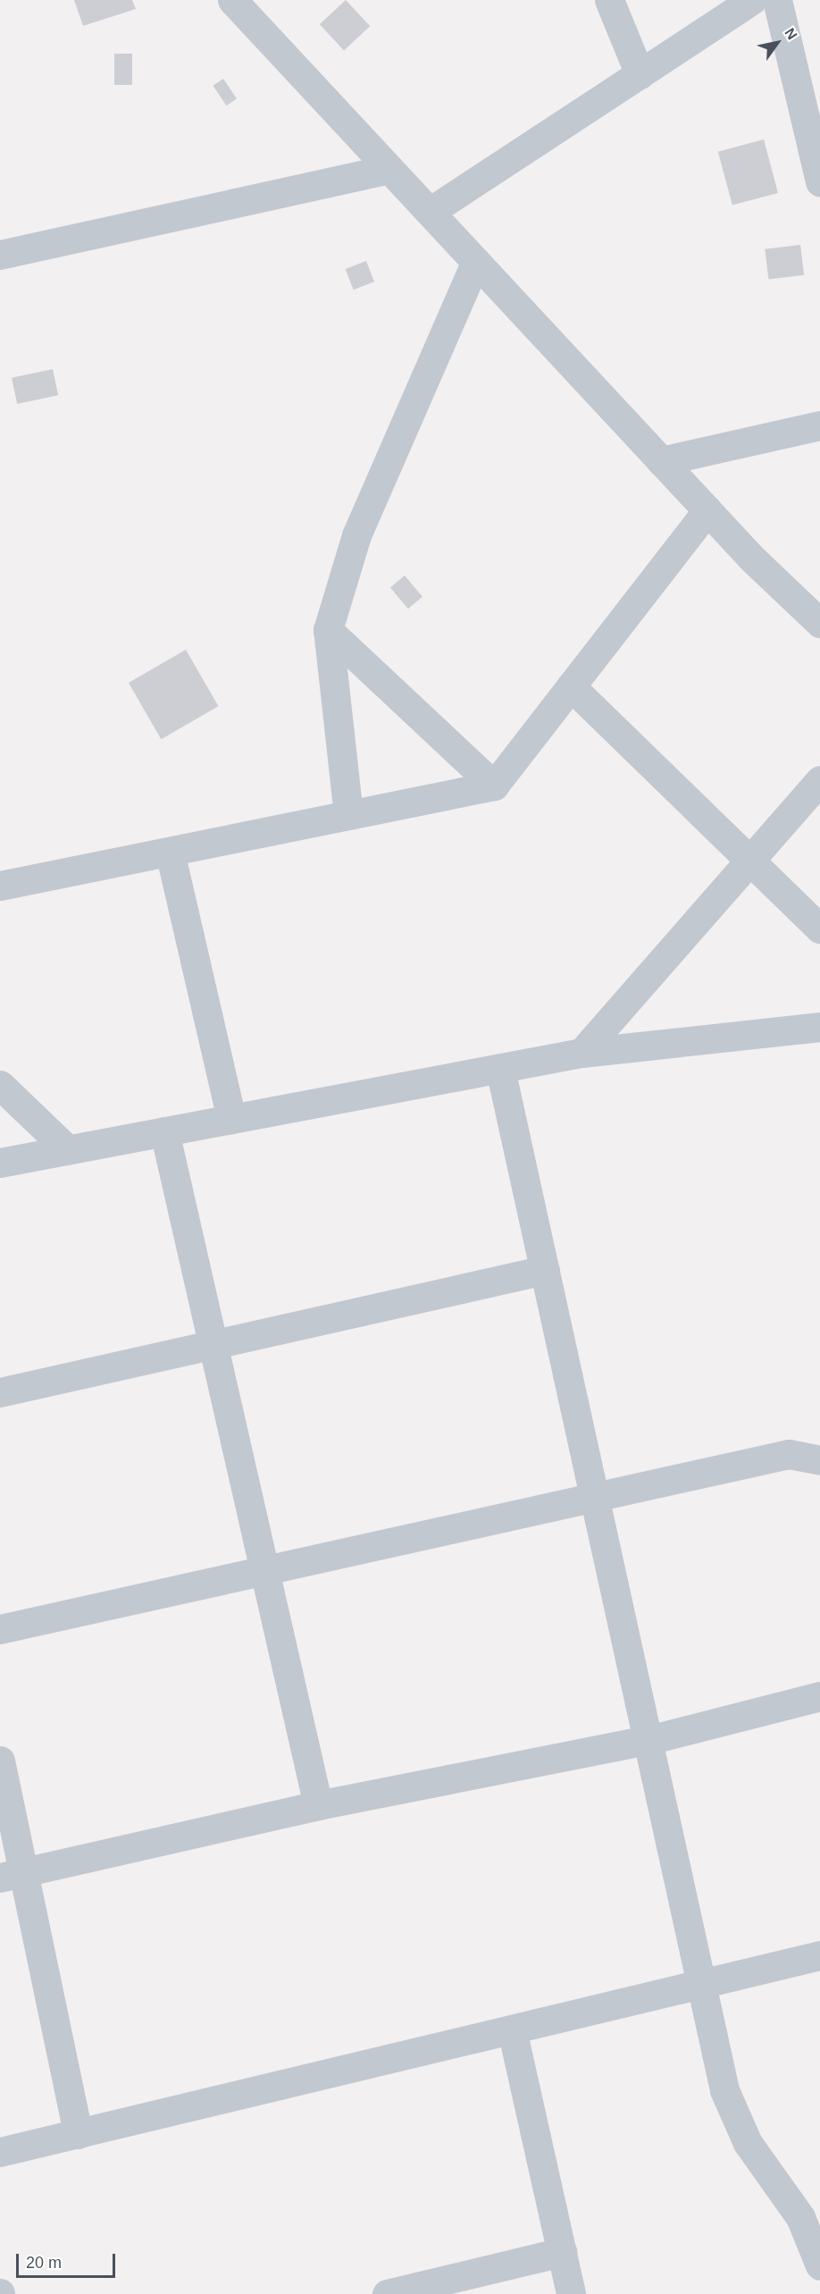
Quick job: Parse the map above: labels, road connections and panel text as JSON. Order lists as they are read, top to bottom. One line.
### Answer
{"scale_bar":"20 m","north":"top right"}
